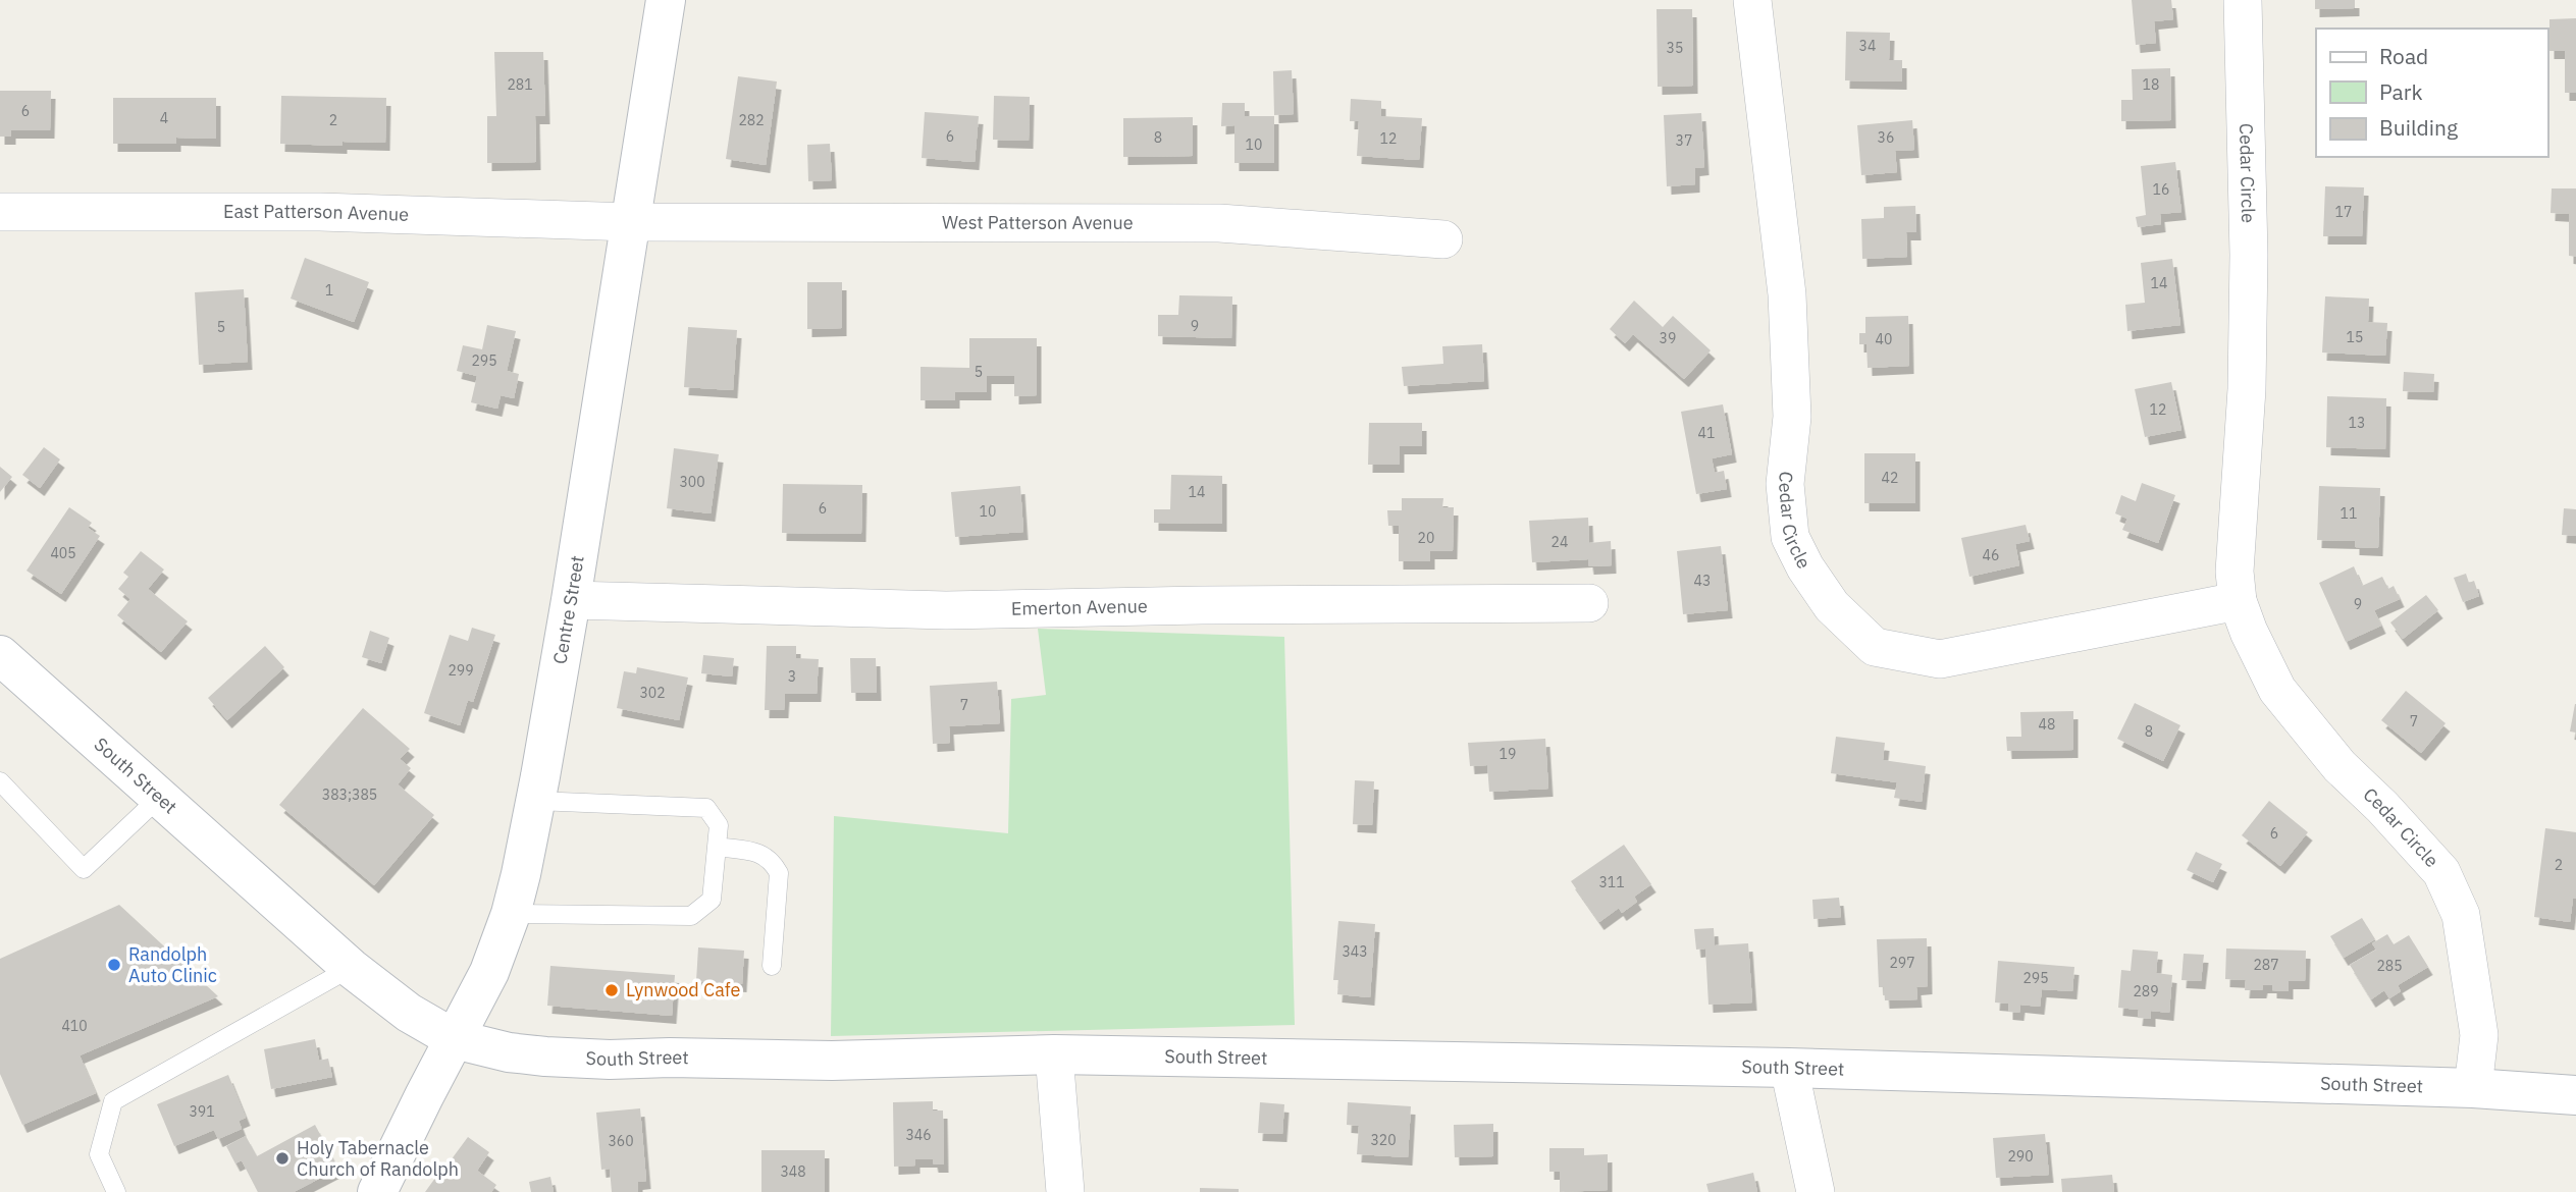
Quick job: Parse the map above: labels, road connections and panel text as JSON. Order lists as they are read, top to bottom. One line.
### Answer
{"streets":{"main road":["Centre Street","South Street"],"street":["Cedar Circle","East Patterson Avenue","West Patterson Avenue","Emerton Avenue"]},"crossings":[["Cedar Circle","South Street"],["East Patterson Avenue","West Patterson Avenue"],["East Patterson Avenue","Centre Street"],["West Patterson Avenue","Centre Street"],["Emerton Avenue","Centre Street"],["Centre Street","South Street"]],"places":["Randolph Auto Clinic","Lynwood Cafe","Holy Tabernacle Church of Randolph"],"house_numbers":["34","35","281","18","6","4","2","282","6","8","36","12","37","10","16","17","14","1","9","5","15","39","40","295","5","12","13","41","42","300","14","6","10","11","20","24","405","46","43","9","299","3","302","7","7","48","8","19","383;385","6","2","311","343","297","287","285","295","289","410","391","346","320","360","290","348"],"legend":["Road","Park","Building"]}
